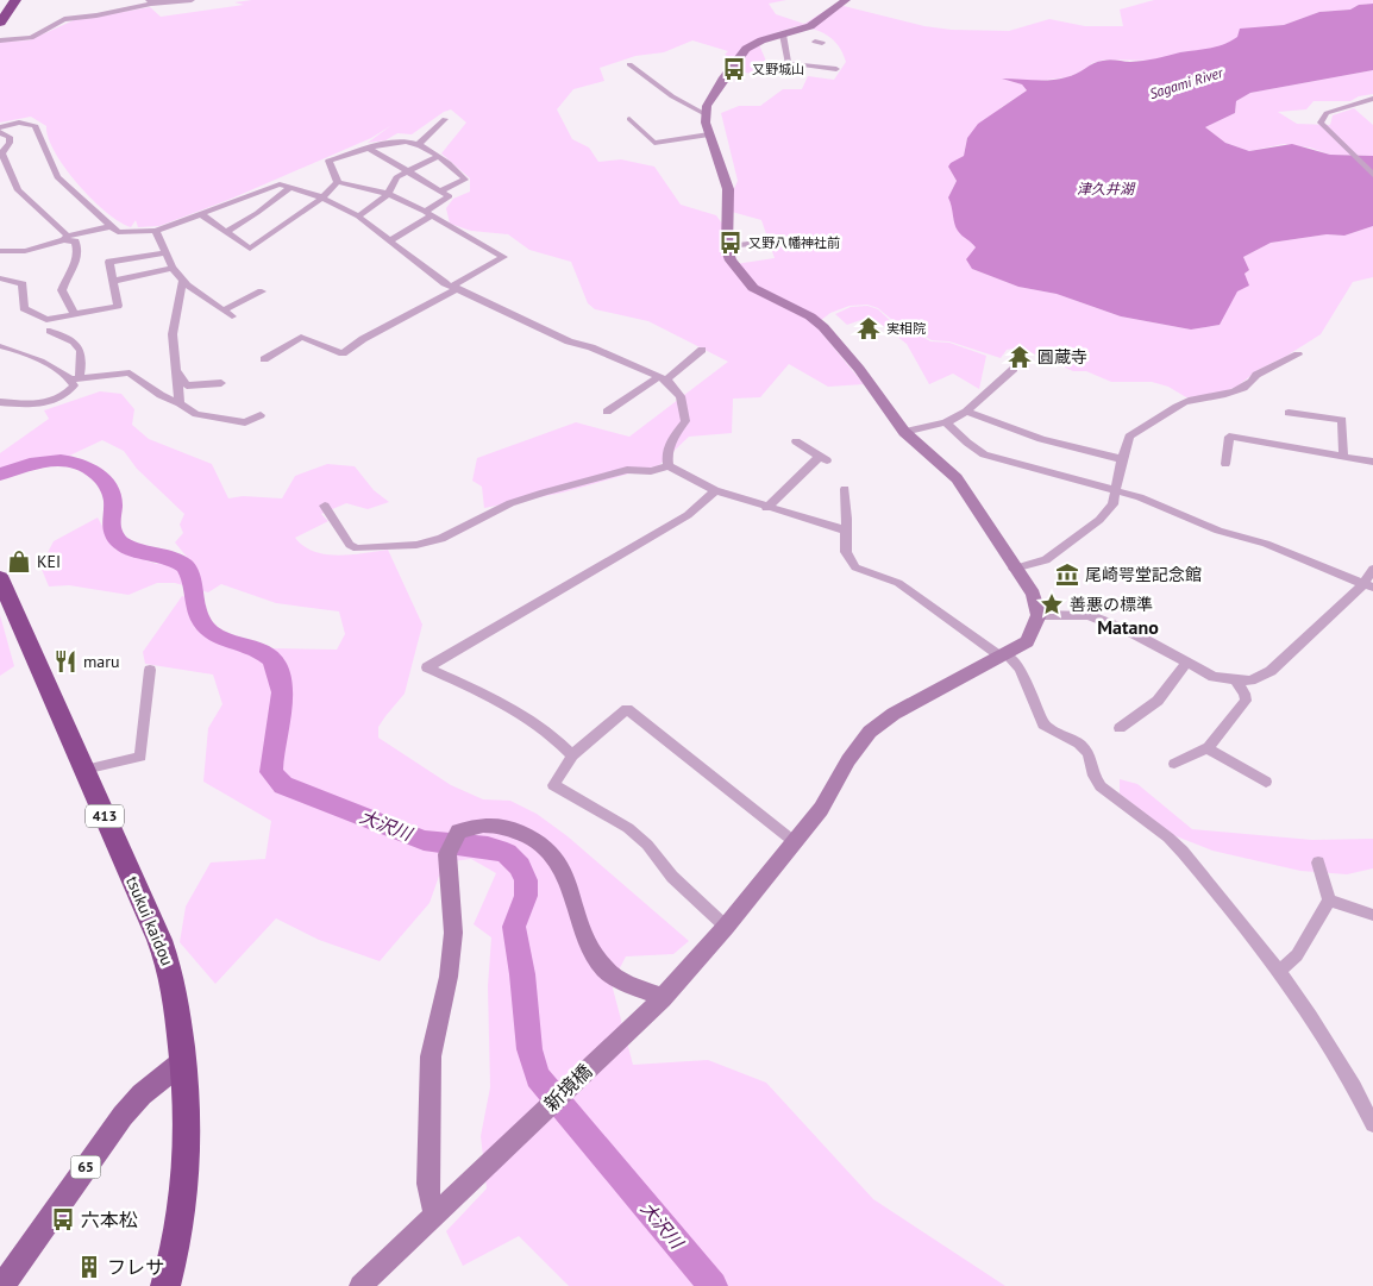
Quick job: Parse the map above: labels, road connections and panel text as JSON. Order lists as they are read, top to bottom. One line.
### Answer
{"streets":{"highway":["413","tsukui kaidou"],"main road":["65"],"street":["新境橋"]},"crossings":[["tsukui kaidou","65"]],"districts":["Matano"],"water":["Sagami River","津久井湖","大沢川"],"places":{"bus stop":["又野城山","又野八幡神社前","六本松"],"temple":["実相院","圓蔵寺"],"shop":["KEI"],"museum":["尾崎咢堂記念館"],"place":["善悪の標準"],"restaurant":["maru"],"building":["フレサ"]}}
